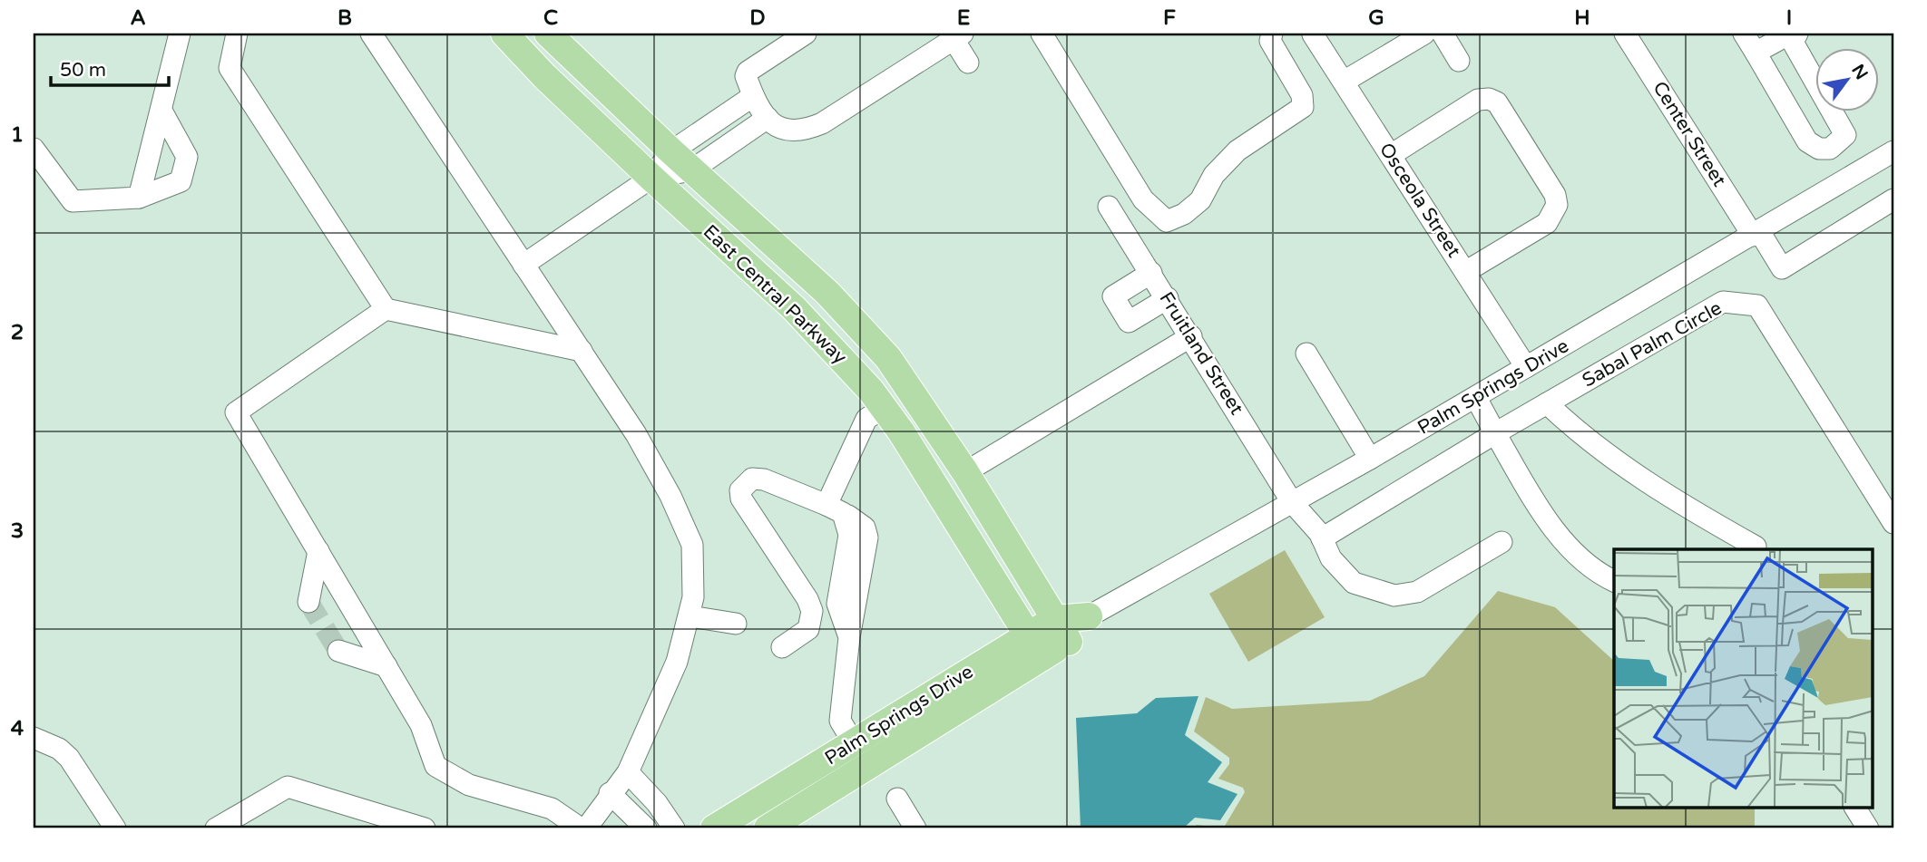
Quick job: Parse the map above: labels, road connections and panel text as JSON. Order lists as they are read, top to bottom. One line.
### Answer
{"streets":{"main road":["East Central Parkway","Palm Springs Drive"],"street":["Center Street","Osceola Street","Sabal Palm Circle","Fruitland Street"]},"crossings":[["Center Street","Palm Springs Drive"],["Osceola Street","Palm Springs Drive"],["East Central Parkway","Palm Springs Drive"],["Sabal Palm Circle","Fruitland Street"],["Fruitland Street","Palm Springs Drive"]],"scale_bar":"50 m","north":"top right","grid":{"columns":["A","B","C","D","E","F","G","H","I"],"rows":["1","2","3","4"]}}
